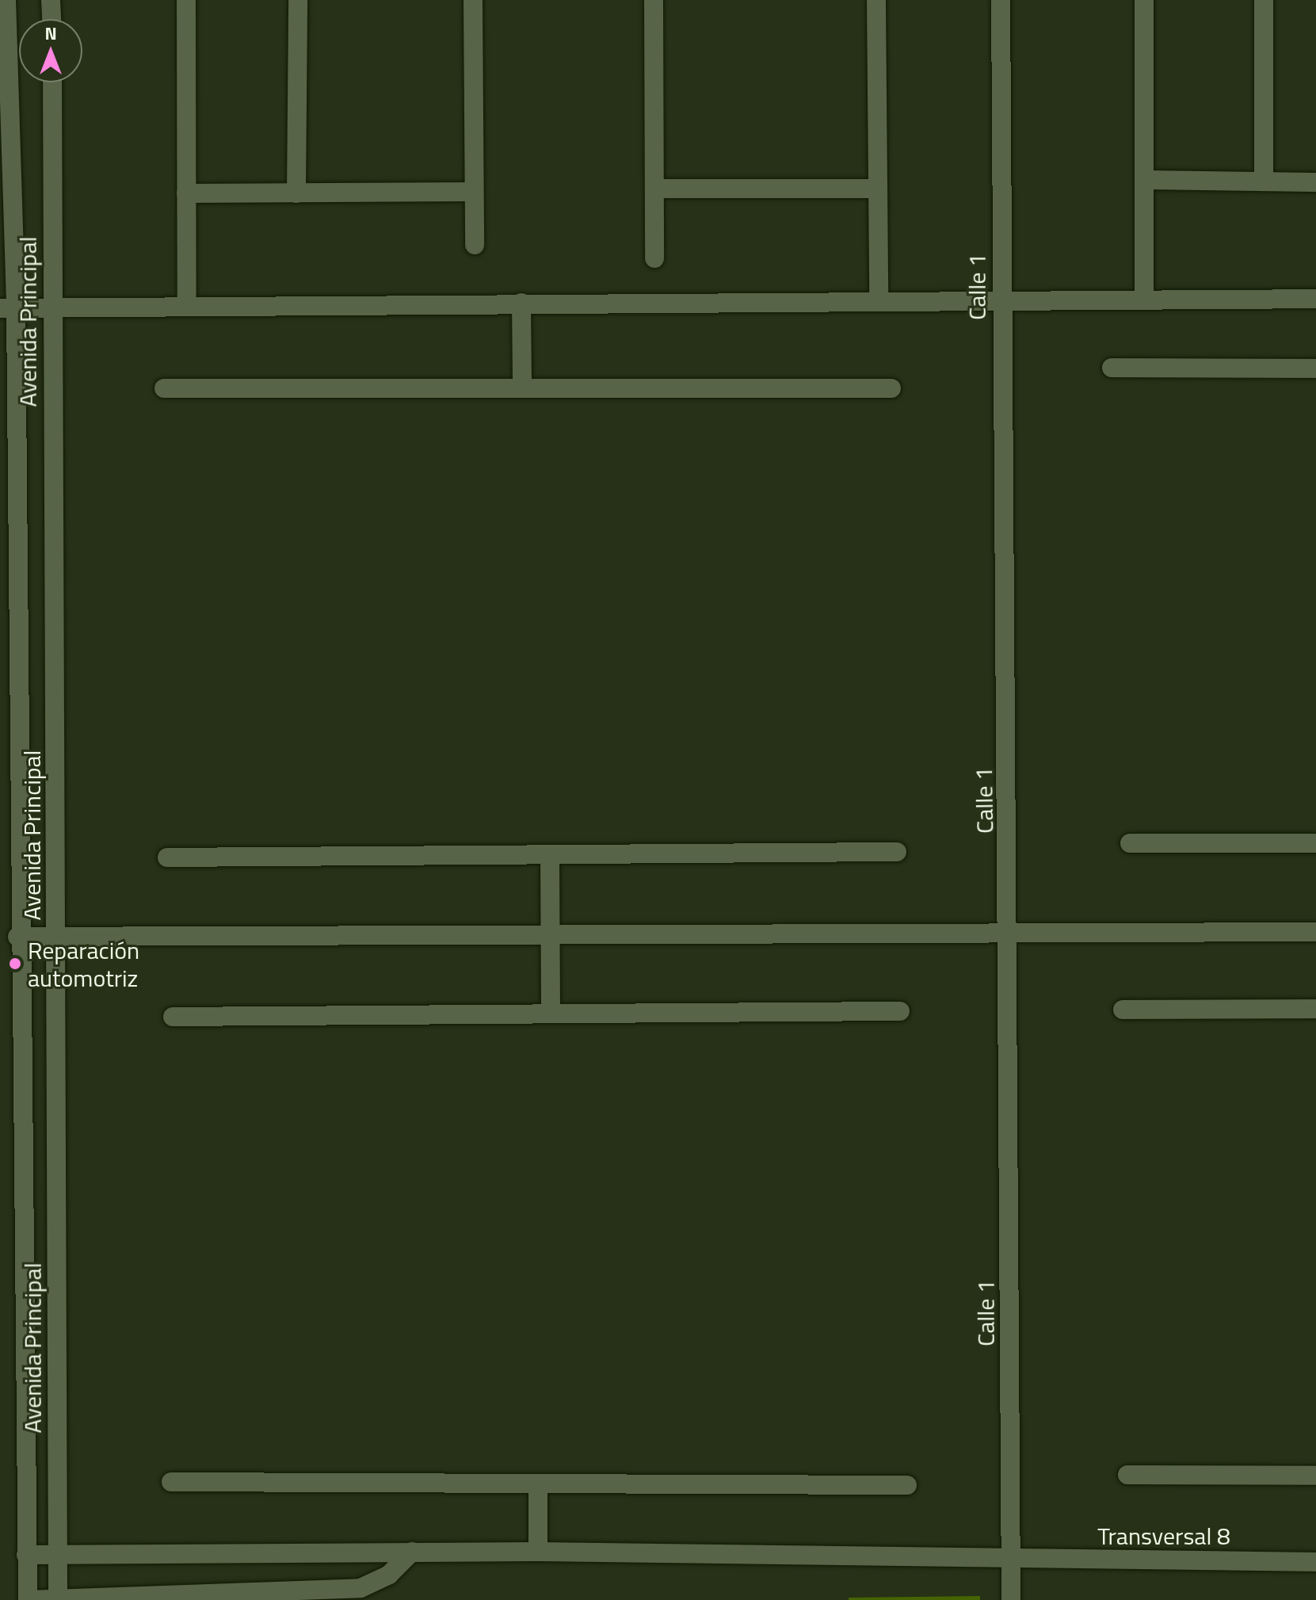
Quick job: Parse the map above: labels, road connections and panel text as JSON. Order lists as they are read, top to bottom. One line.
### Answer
{"streets":{"street":["Calle 1","Avenida Principal","Transversal 8"]},"crossings":[["Calle 1","Transversal 8"],["Avenida Principal","Transversal 8"]],"places":["Reparación automotriz"],"north":"top"}
